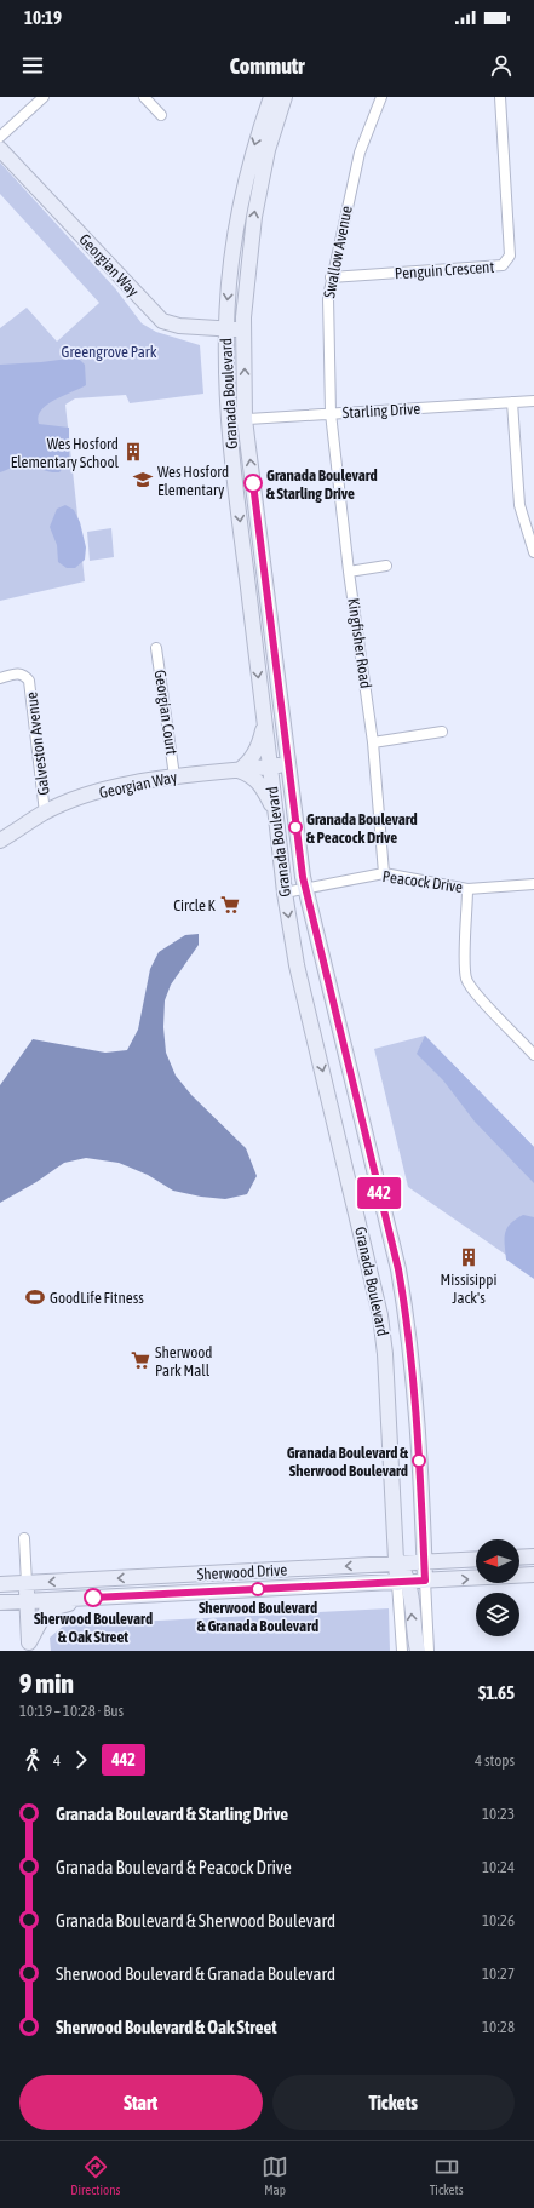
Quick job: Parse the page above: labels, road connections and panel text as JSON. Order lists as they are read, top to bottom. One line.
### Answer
{"streets":{"main road":["Georgian Way","Granada Boulevard","Sherwood Drive"],"street":["Swallow Avenue","Penguin Crescent","Starling Drive","Kingfisher Road","Georgian Court","Galveston Avenue","Peacock Drive"]},"crossings":[["Swallow Avenue","Penguin Crescent"],["Swallow Avenue","Starling Drive"],["Swallow Avenue","Kingfisher Road"],["Georgian Way","Granada Boulevard"],["Georgian Way","Georgian Court"],["Georgian Way","Galveston Avenue"],["Granada Boulevard","Starling Drive"],["Granada Boulevard","Peacock Drive"],["Granada Boulevard","Sherwood Drive"],["Starling Drive","Kingfisher Road"],["Kingfisher Road","Peacock Drive"]],"parks":["Greengrove Park"],"places":{"building":["Wes Hosford Elementary School","Missisippi Jack's"],"school or university":["Wes Hosford Elementary"],"other":["Granada Boulevard & Starling Drive","Granada Boulevard & Peacock Drive","Granada Boulevard & Sherwood Boulevard","Sherwood Boulevard & Granada Boulevard","Sherwood Boulevard & Oak Street"],"supermarket":["Circle K","Sherwood Park Mall"],"sports":["GoodLife Fitness"]},"lines":["bus line 442"],"north":"left","page":{"status":"10:19","header":"Commutr","on_map":"442","heading":["9 min","10:19 – 10:28 · Bus","$1.65"],"legs":["4","442","4 stops"],"list":[{"name":"Granada Boulevard & Starling Drive","value":"10:23"},{"name":"Granada Boulevard & Peacock Drive","value":"10:24"},{"name":"Granada Boulevard & Sherwood Boulevard","value":"10:26"},{"name":"Sherwood Boulevard & Granada Boulevard","value":"10:27"},{"name":"Sherwood Boulevard & Oak Street","value":"10:28"}],"buttons":["Start","Tickets"],"tabs":["Directions","Map","Tickets"]}}
